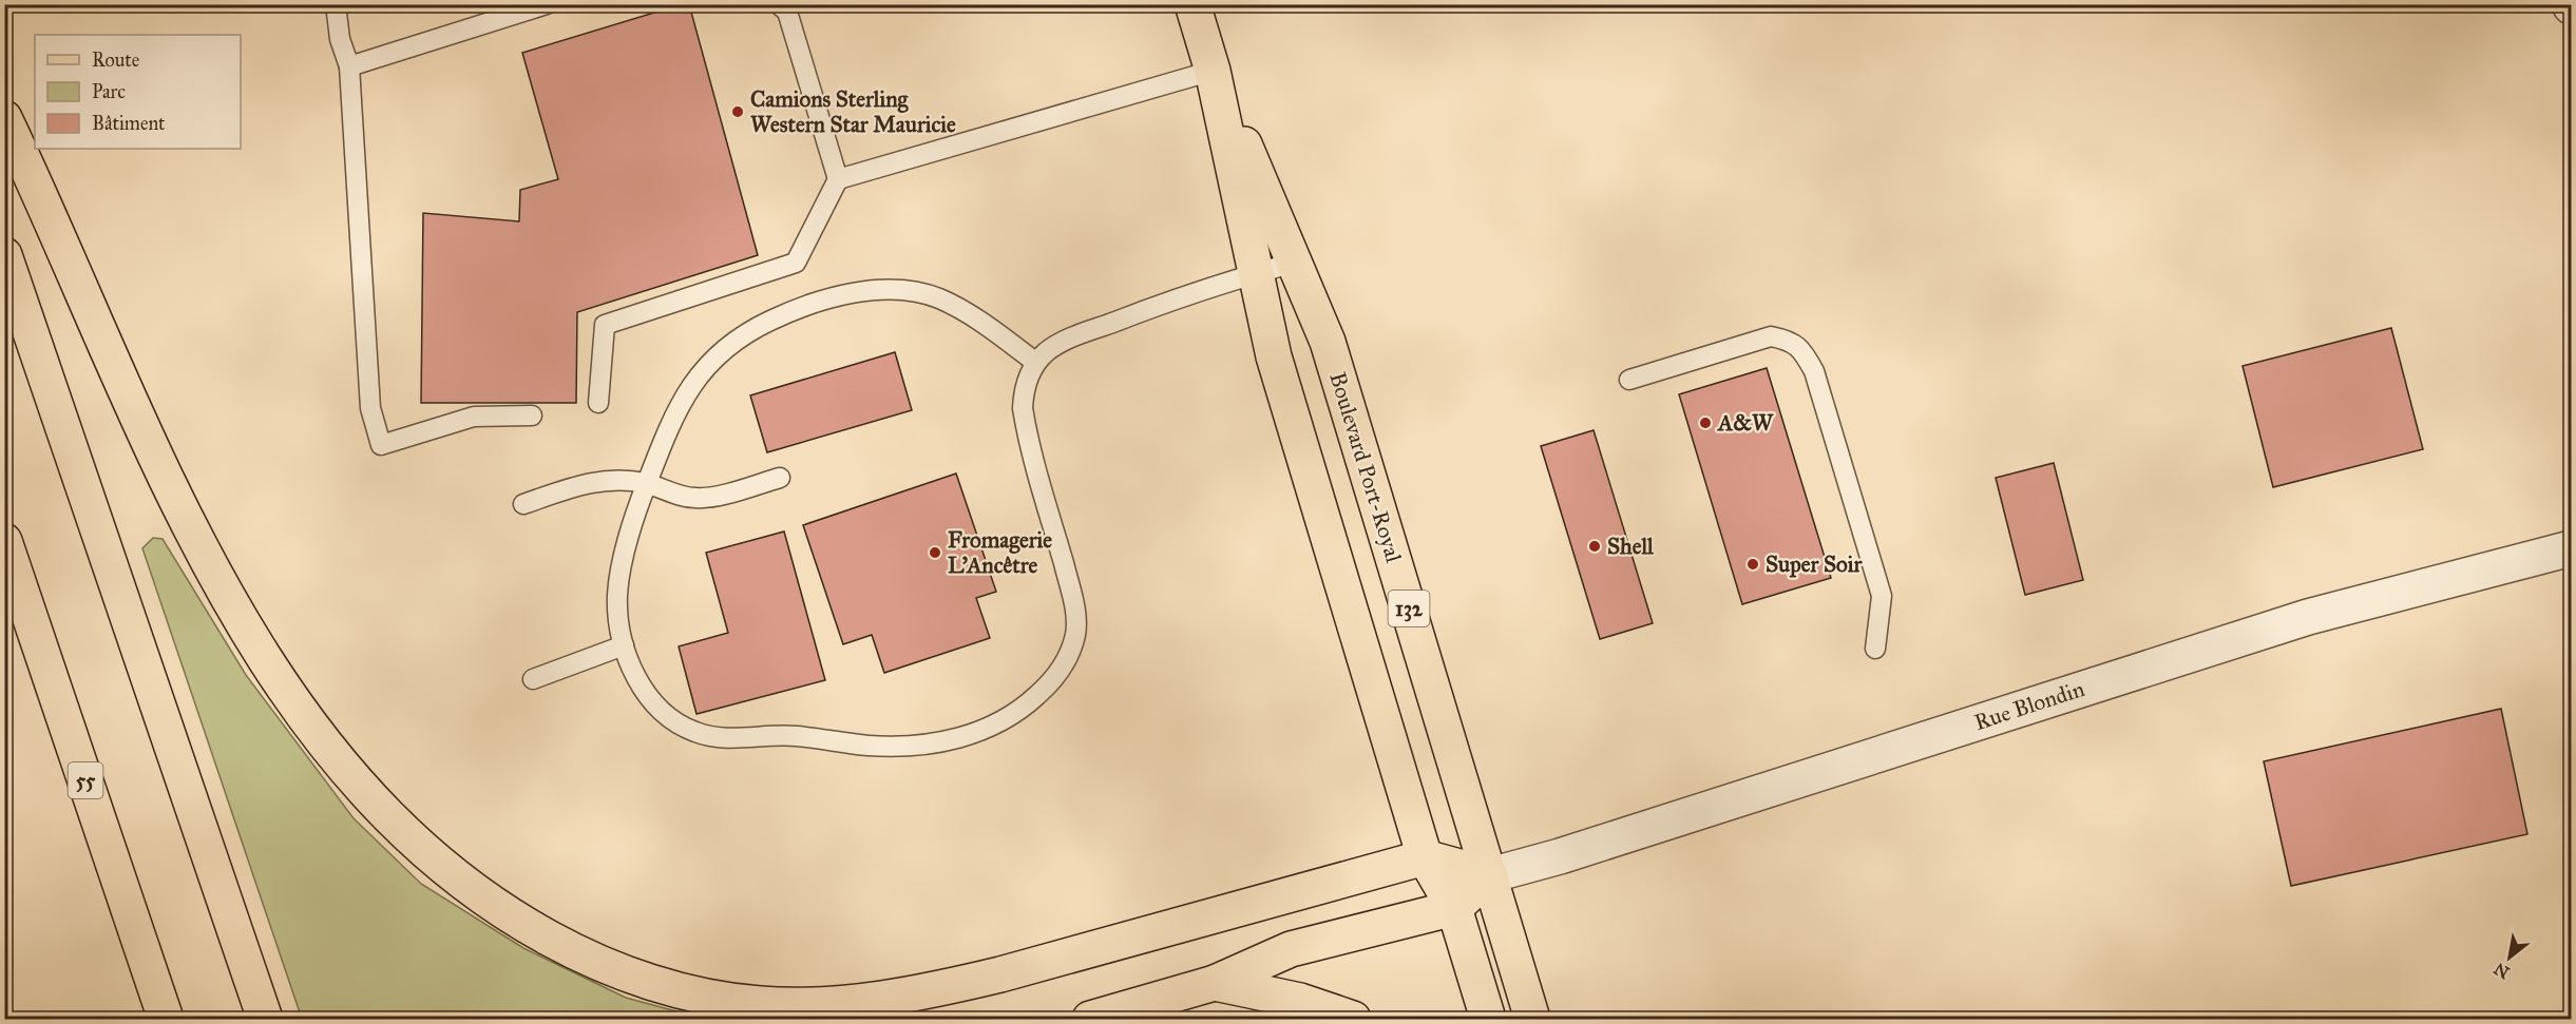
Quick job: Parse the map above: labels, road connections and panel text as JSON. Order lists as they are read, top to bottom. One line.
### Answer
{"streets":{"main road":["Boulevard Port-Royal","132","55"],"street":["Rue Blondin"]},"crossings":[["Boulevard Port-Royal","Rue Blondin"]],"places":["Camions Sterling Western Star Mauricie","A&W","Shell","Fromagerie L'Ancêtre","Super Soir"],"legend":["Route","Parc","Bâtiment"],"north":"bottom left"}
